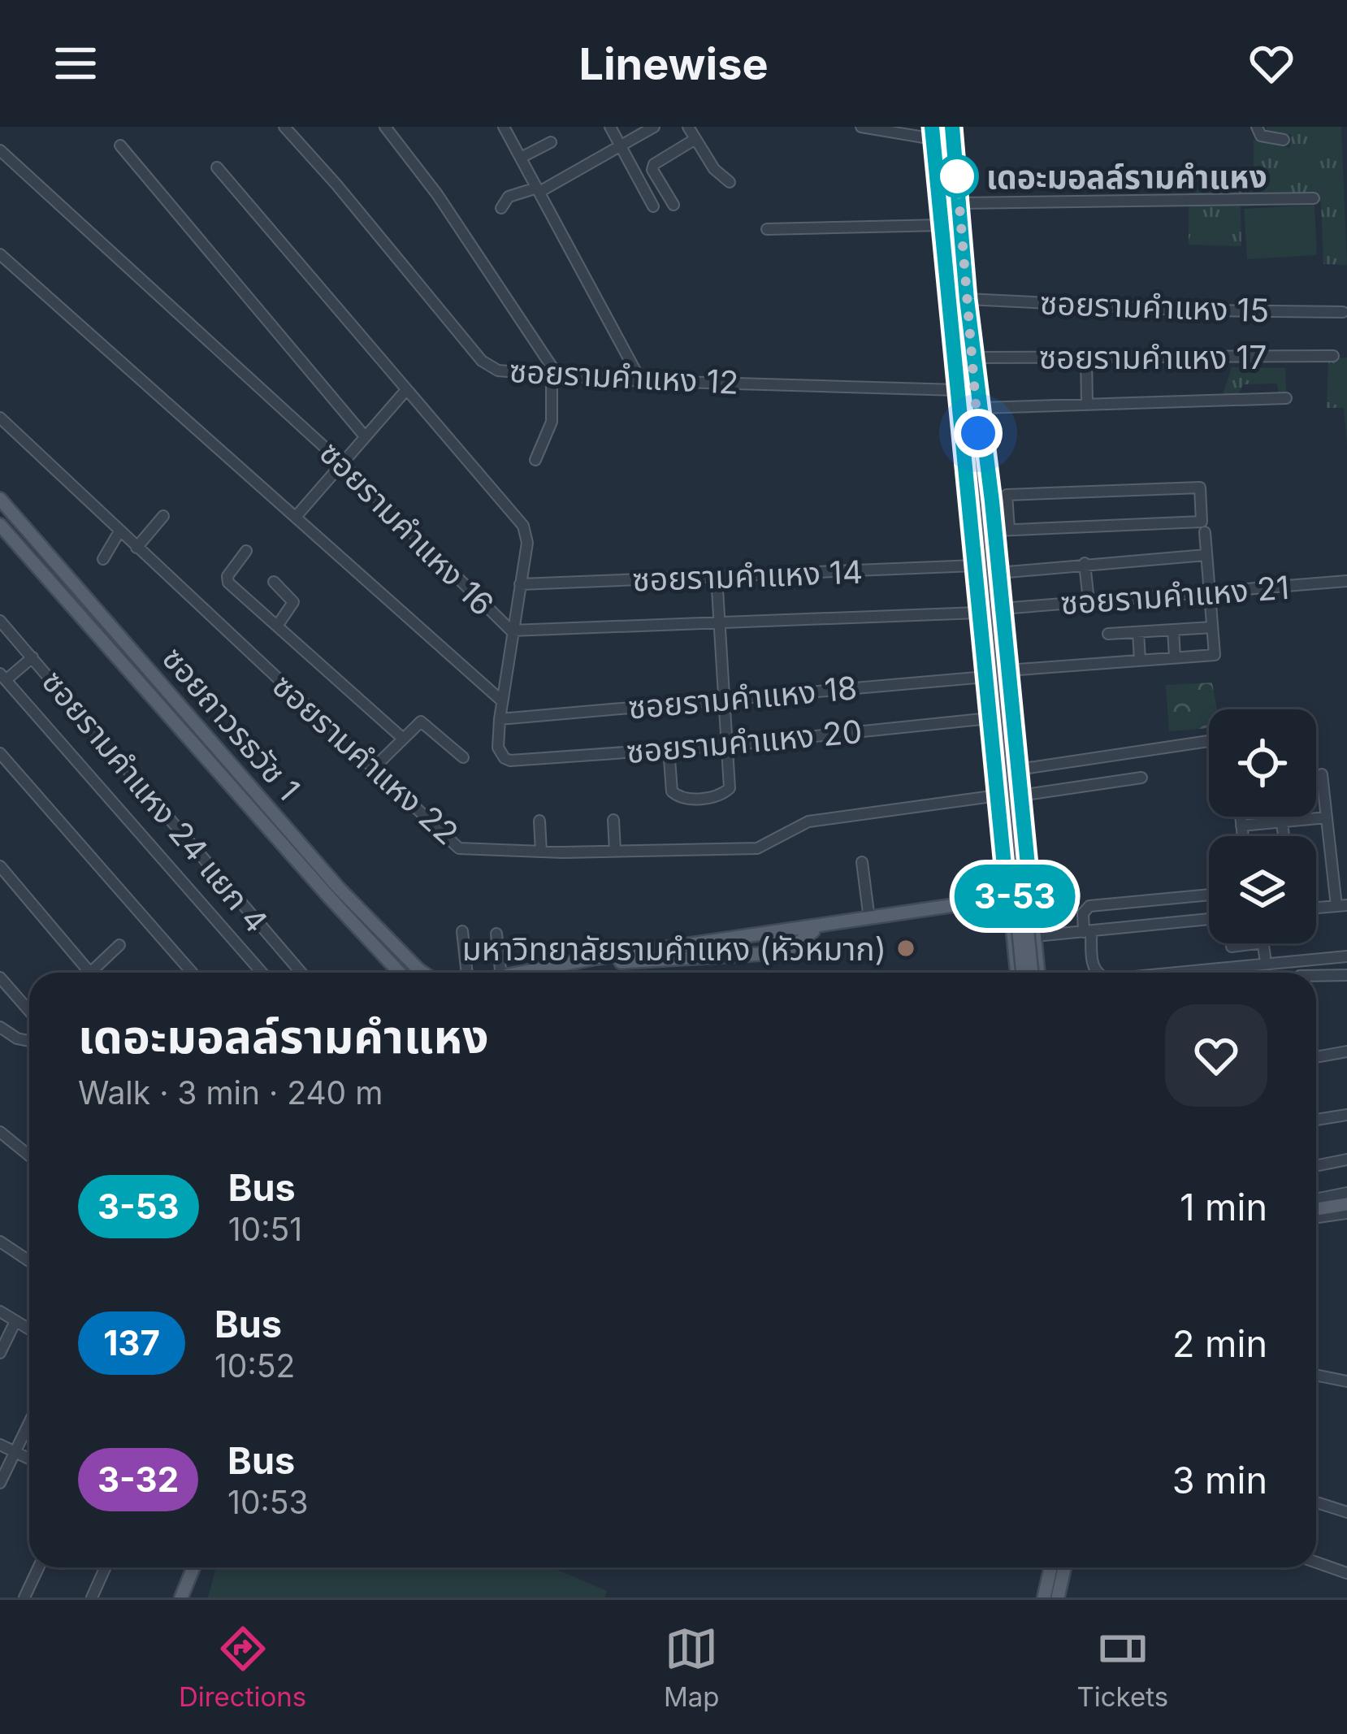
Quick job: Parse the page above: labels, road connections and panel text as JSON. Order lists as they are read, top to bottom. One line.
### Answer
{"streets":{"main road":["ซอยถาวรธวัช 1"],"street":["ซอยรามคำแหง 15","ซอยรามคำแหง 17","ซอยรามคำแหง 12","ซอยรามคำแหง 16","ซอยรามคำแหง 14","ซอยรามคำแหง 21","ซอยรามคำแหง 18","ซอยรามคำแหง 20","ซอยรามคำแหง 22","ซอยรามคำแหง 24 แยก 4"]},"crossings":[["ซอยรามคำแหง 18","ซอยรามคำแหง 20"]],"places":["เดอะมอลล์รามคำแหง","มหาวิทยาลัยรามคำแหง (หัวหมาก)"],"lines":["bus line 3-53"],"page":{"header":"Linewise","on_map":"3-53","heading":["เดอะมอลล์รามคำแหง","Walk · 3 min · 240 m"],"list":[{"mark":"3-53","name":"Bus","note":"10:51","value":"1 min"},{"mark":"137","name":"Bus","note":"10:52","value":"2 min"},{"mark":"3-32","name":"Bus","note":"10:53","value":"3 min"}],"tabs":["Directions","Map","Tickets"]}}
